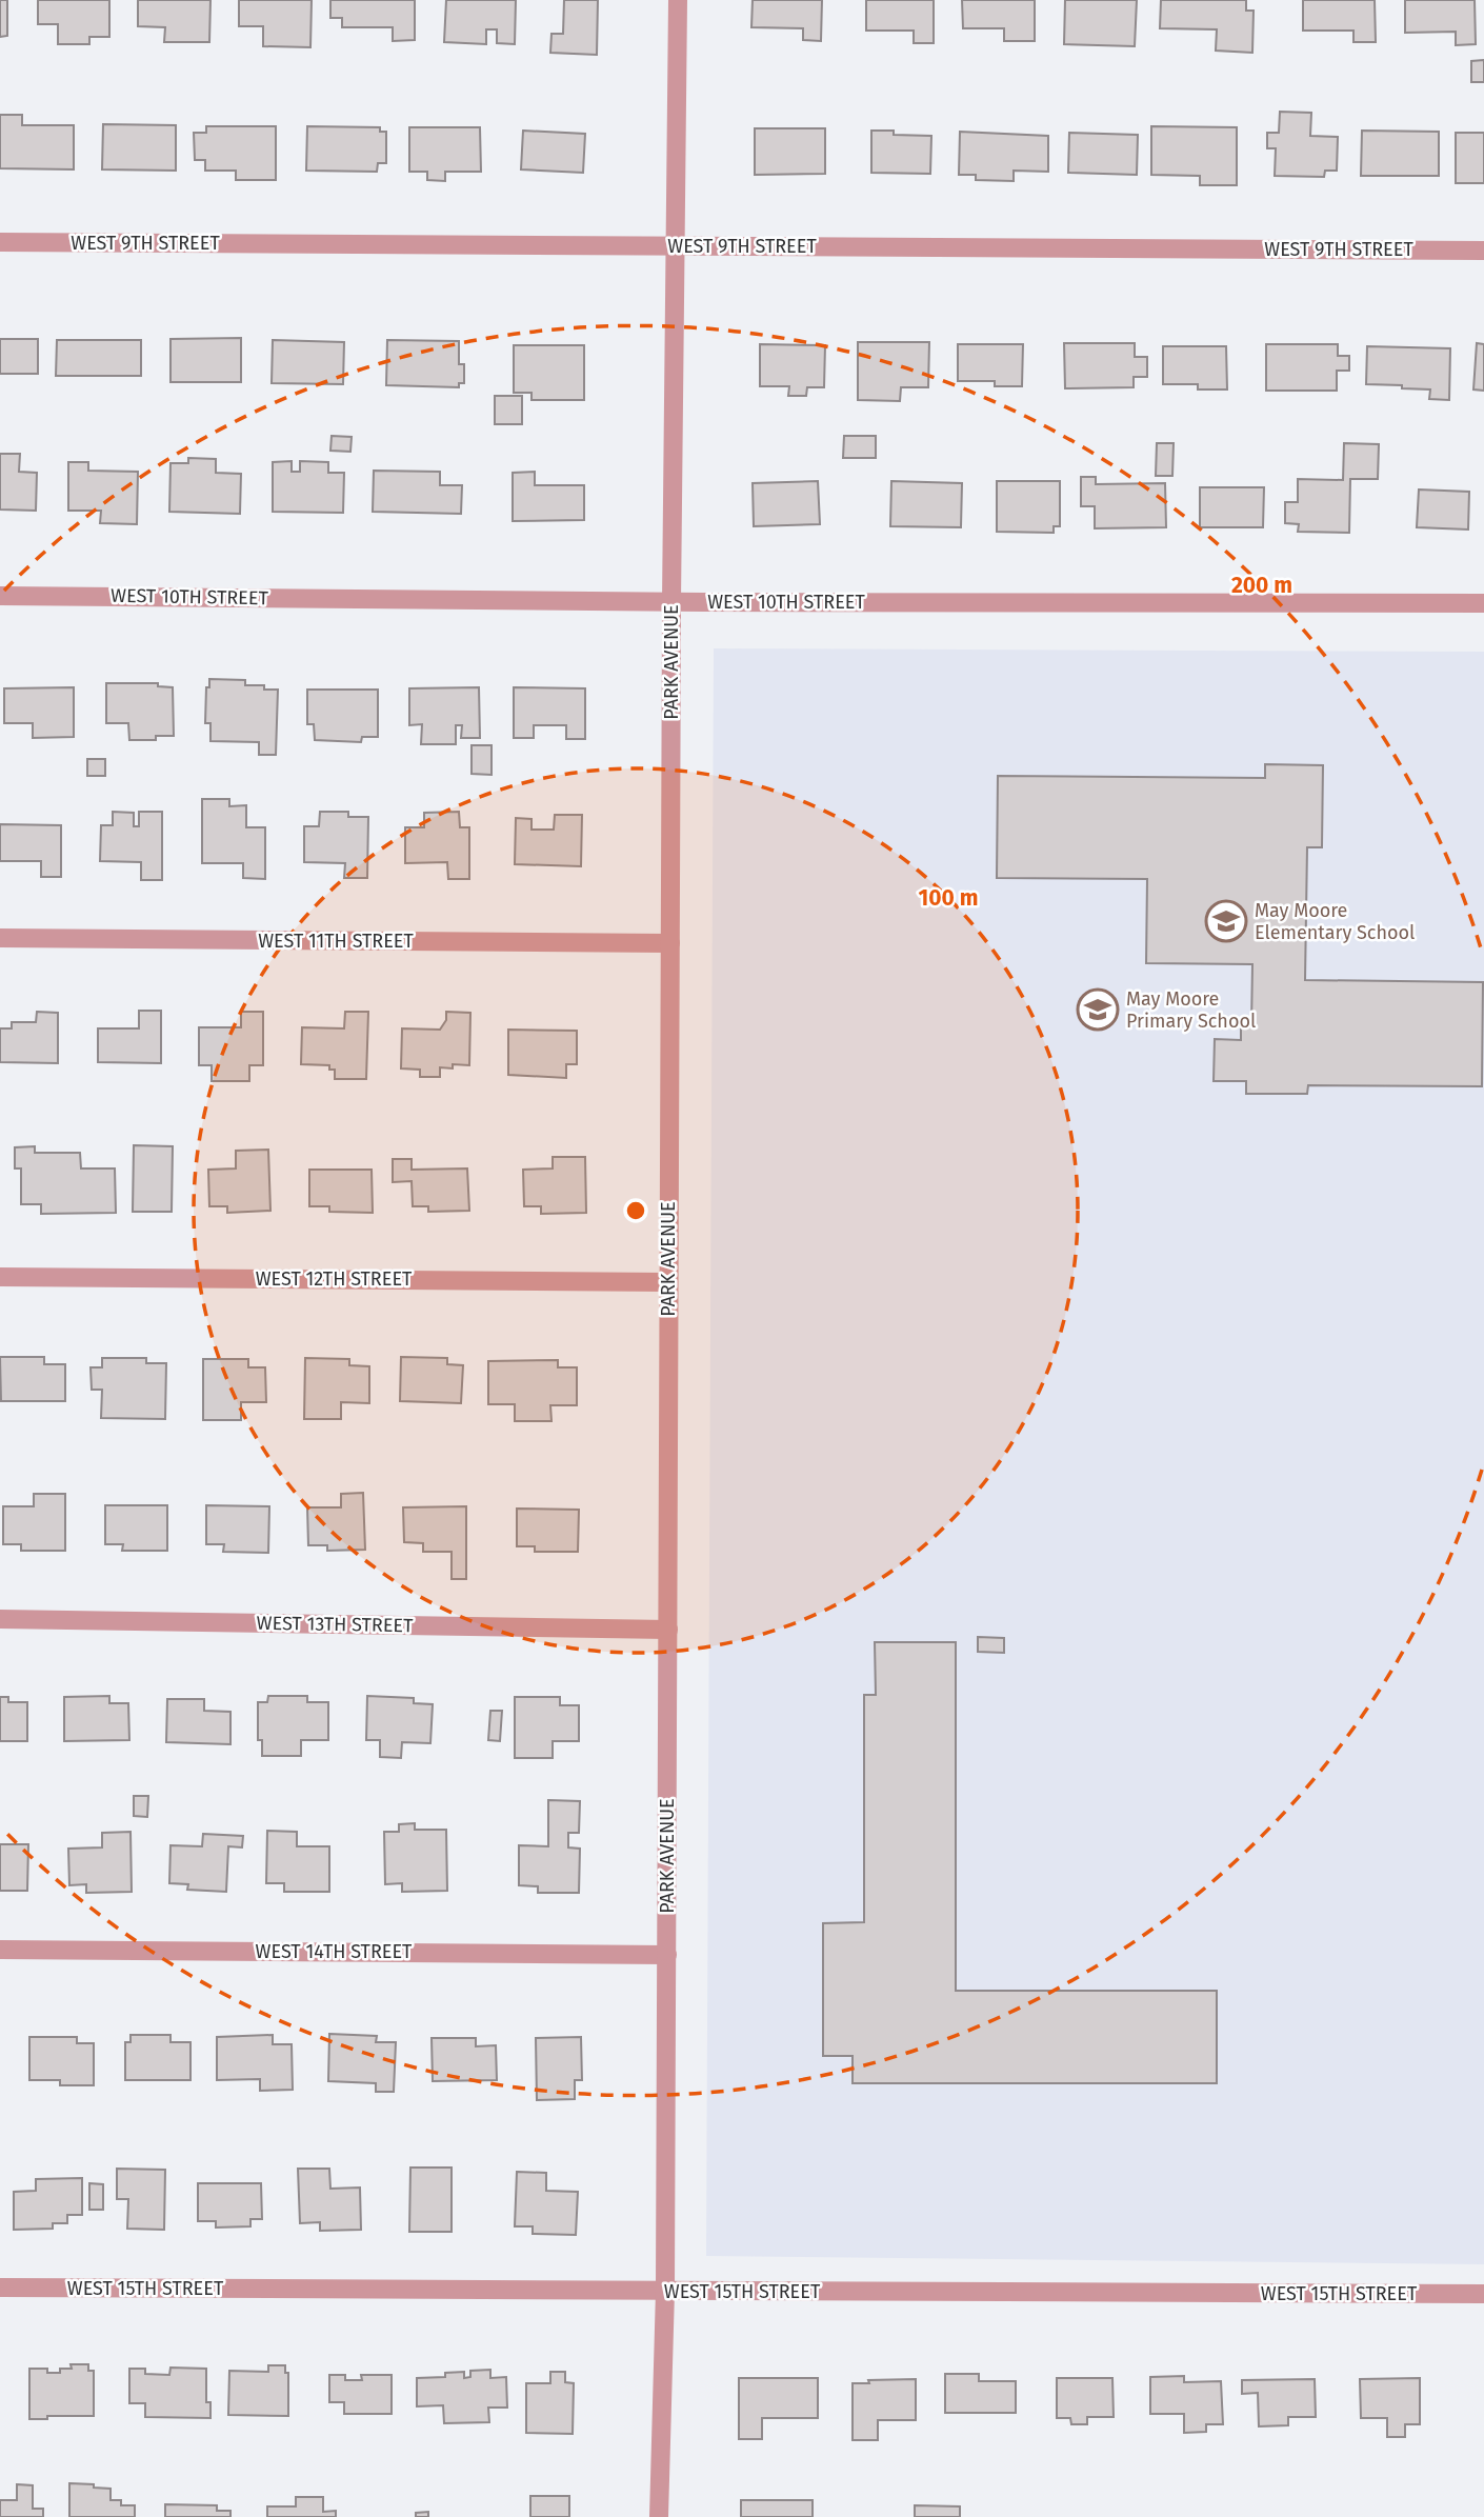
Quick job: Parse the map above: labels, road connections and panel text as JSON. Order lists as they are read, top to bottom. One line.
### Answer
{"streets":{"street":["WEST 9TH STREET","WEST 10TH STREET","PARK AVENUE","WEST 11TH STREET","WEST 12TH STREET","WEST 13TH STREET","WEST 14TH STREET","WEST 15TH STREET"]},"crossings":[["WEST 9TH STREET","PARK AVENUE"],["WEST 10TH STREET","PARK AVENUE"],["PARK AVENUE","WEST 11TH STREET"],["PARK AVENUE","WEST 12TH STREET"],["PARK AVENUE","WEST 13TH STREET"],["PARK AVENUE","WEST 14TH STREET"],["PARK AVENUE","WEST 15TH STREET"]],"places":{"school or university":["May Moore Elementary School","May Moore Primary School"]},"rings":["200 m","100 m"]}
